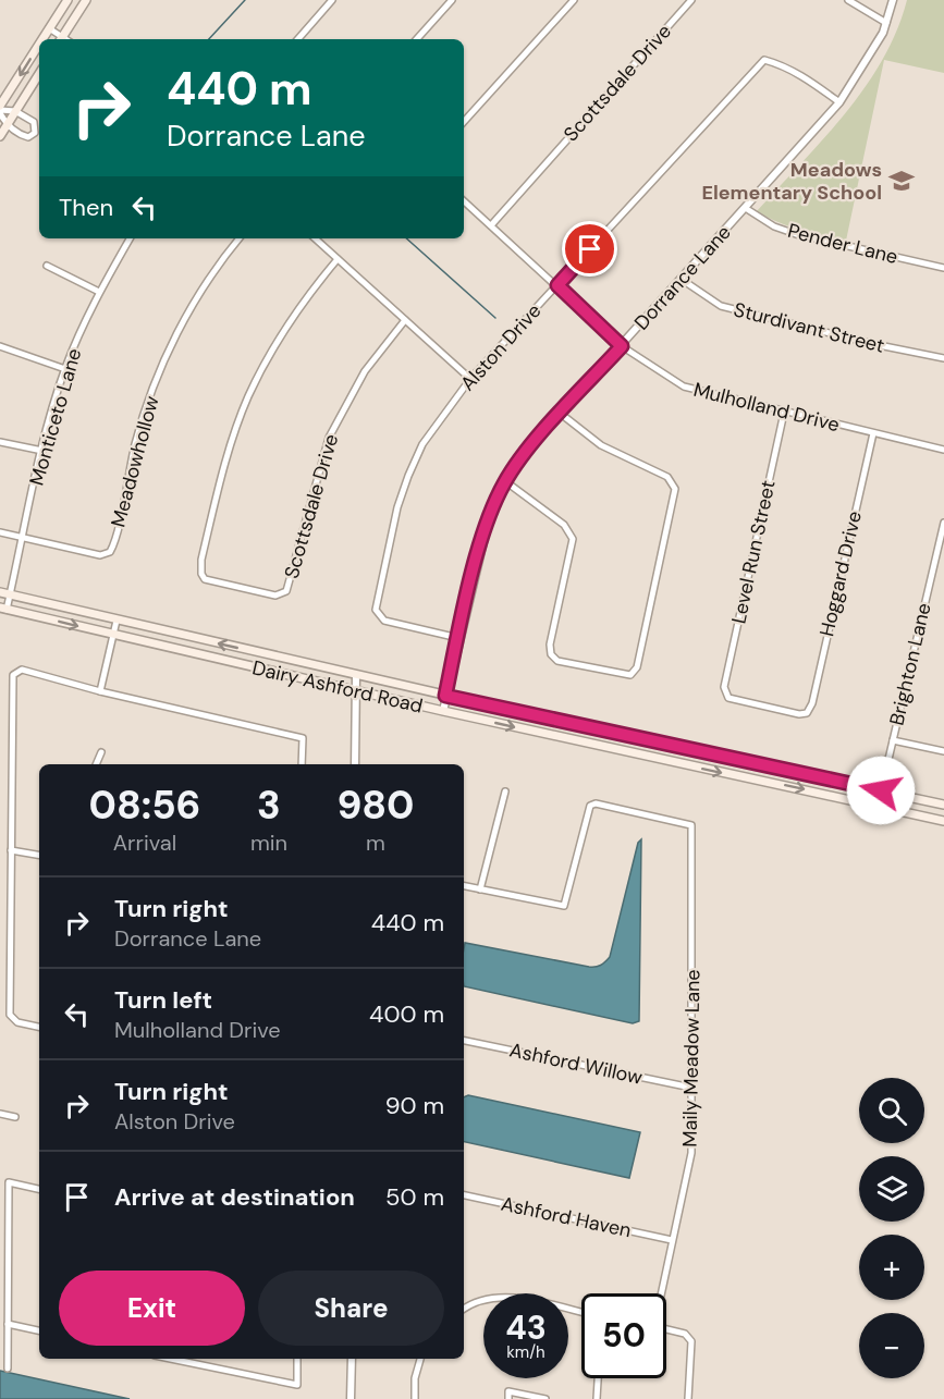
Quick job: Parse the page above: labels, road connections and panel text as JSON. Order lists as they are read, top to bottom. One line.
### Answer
{"streets":{"main road":["Dairy Ashford Road"],"street":["Scottsdale Drive","Pender Lane","Dorrance Lane","Sturdivant Street","Alston Drive","Mulholland Drive","Monticeto Lane","Meadowhollow","Level Run Street","Hoggard Drive","Brighton Lane","Maily Meadow Lane","Ashford Willow","Ashford Haven"]},"crossings":[["Scottsdale Drive","Mulholland Drive"],["Pender Lane","Dorrance Lane"],["Dorrance Lane","Sturdivant Street"],["Dorrance Lane","Alston Drive"],["Dorrance Lane","Mulholland Drive"],["Dorrance Lane","Dairy Ashford Road"],["Alston Drive","Mulholland Drive"],["Mulholland Drive","Level Run Street"],["Mulholland Drive","Hoggard Drive"],["Monticeto Lane","Meadowhollow"],["Monticeto Lane","Dairy Ashford Road"],["Level Run Street","Hoggard Drive"],["Brighton Lane","Dairy Ashford Road"],["Maily Meadow Lane","Ashford Willow"],["Maily Meadow Lane","Ashford Haven"]],"places":{"school or university":["Meadows Elementary School"]},"page":{"turn":["440 m","Dorrance Lane"],"then":"Then","eta":["08:56","Arrival","3","min","980","m"],"list":[{"name":"Turn right","note":"Dorrance Lane","value":"440 m"},{"name":"Turn left","note":"Mulholland Drive","value":"400 m"},{"name":"Turn right","note":"Alston Drive","value":"90 m"},{"name":"Arrive at destination","value":"50 m"}],"map_buttons":["+","−"],"buttons":["Exit","Share"],"speed":"43 km/h","limit":"50"}}
